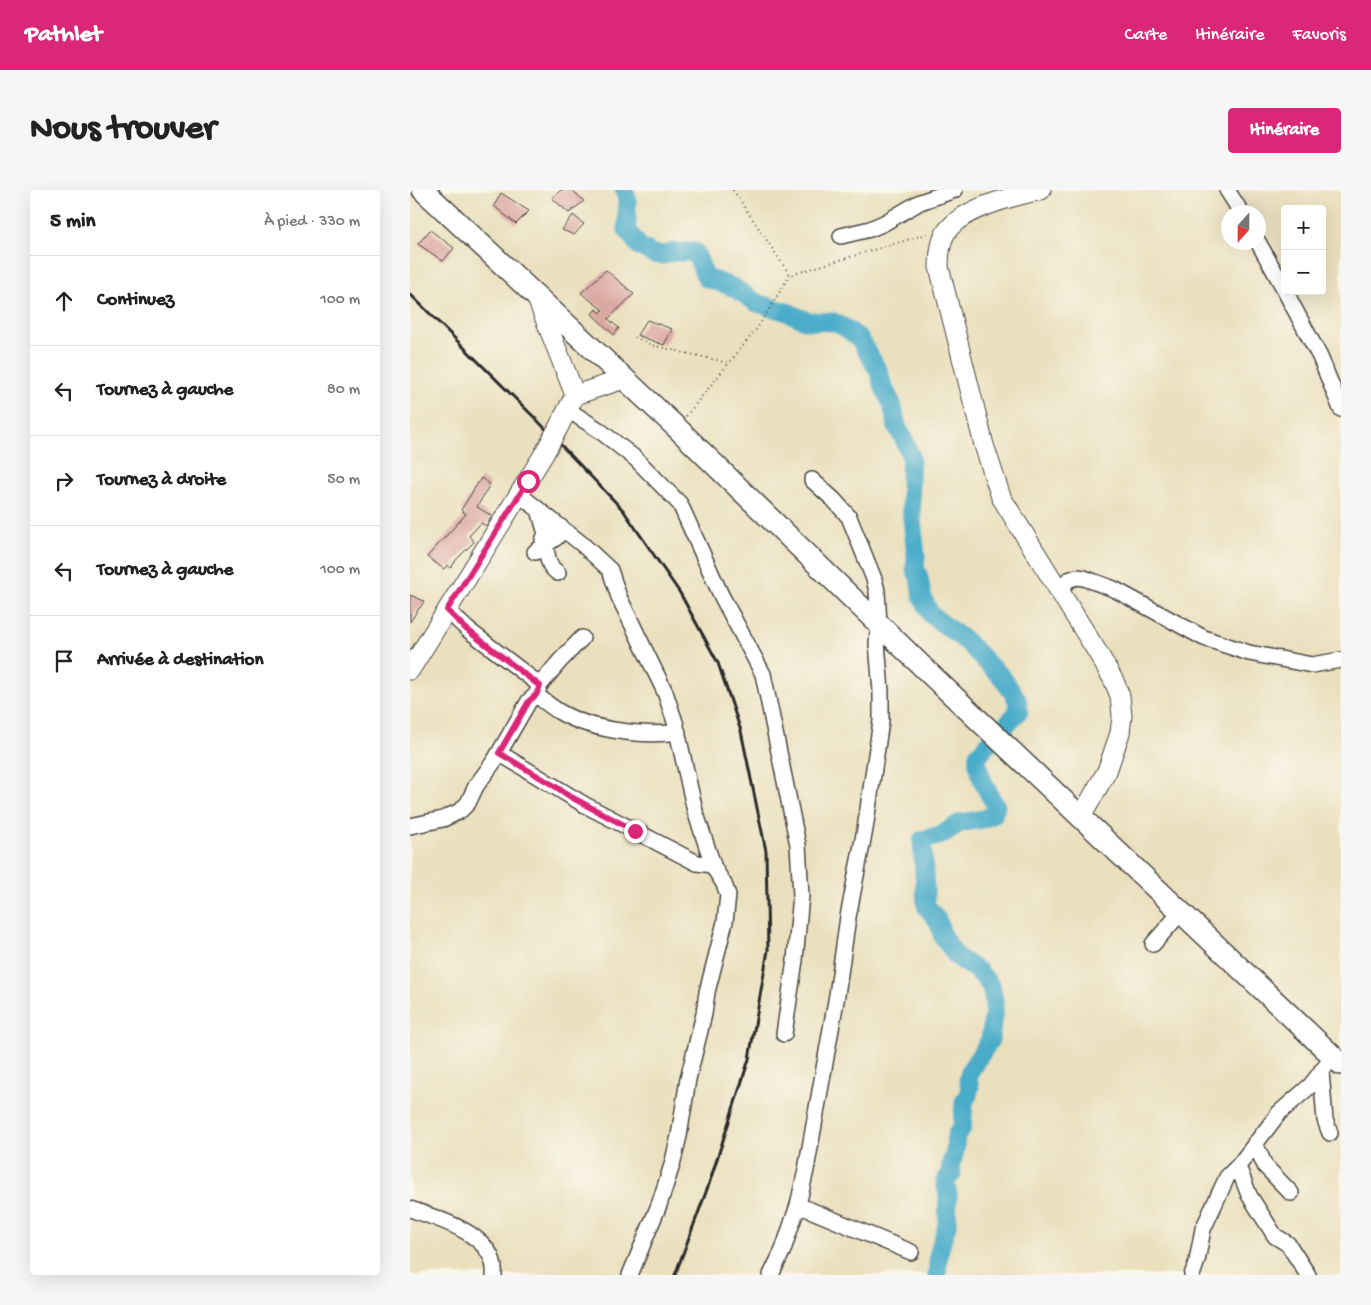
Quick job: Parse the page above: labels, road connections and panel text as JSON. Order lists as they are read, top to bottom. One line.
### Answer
{"north":"bottom","page":{"header":"Pathlet","nav":["Carte","Itinéraire","Favoris"],"buttons":"Itinéraire","title":"Nous trouver","heading":["5 min","À pied · 330 m"],"map_buttons":["+","−"],"list":[["Continuez","100 m"],["Tournez à gauche","80 m"],["Tournez à droite","50 m"],["Tournez à gauche","100 m"],"Arrivée à destination"]}}
